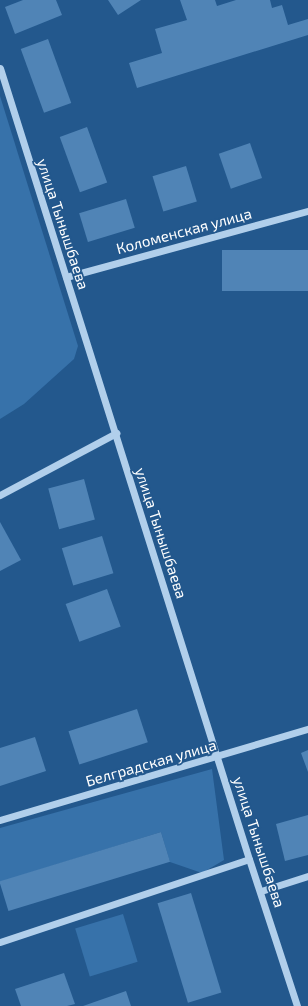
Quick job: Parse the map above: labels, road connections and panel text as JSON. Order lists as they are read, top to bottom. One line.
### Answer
{"streets":{"street":["улица Тынышбаева","Коломенская улица","Белградская улица"]},"crossings":[["улица Тынышбаева","Коломенская улица"],["улица Тынышбаева","Белградская улица"]]}
